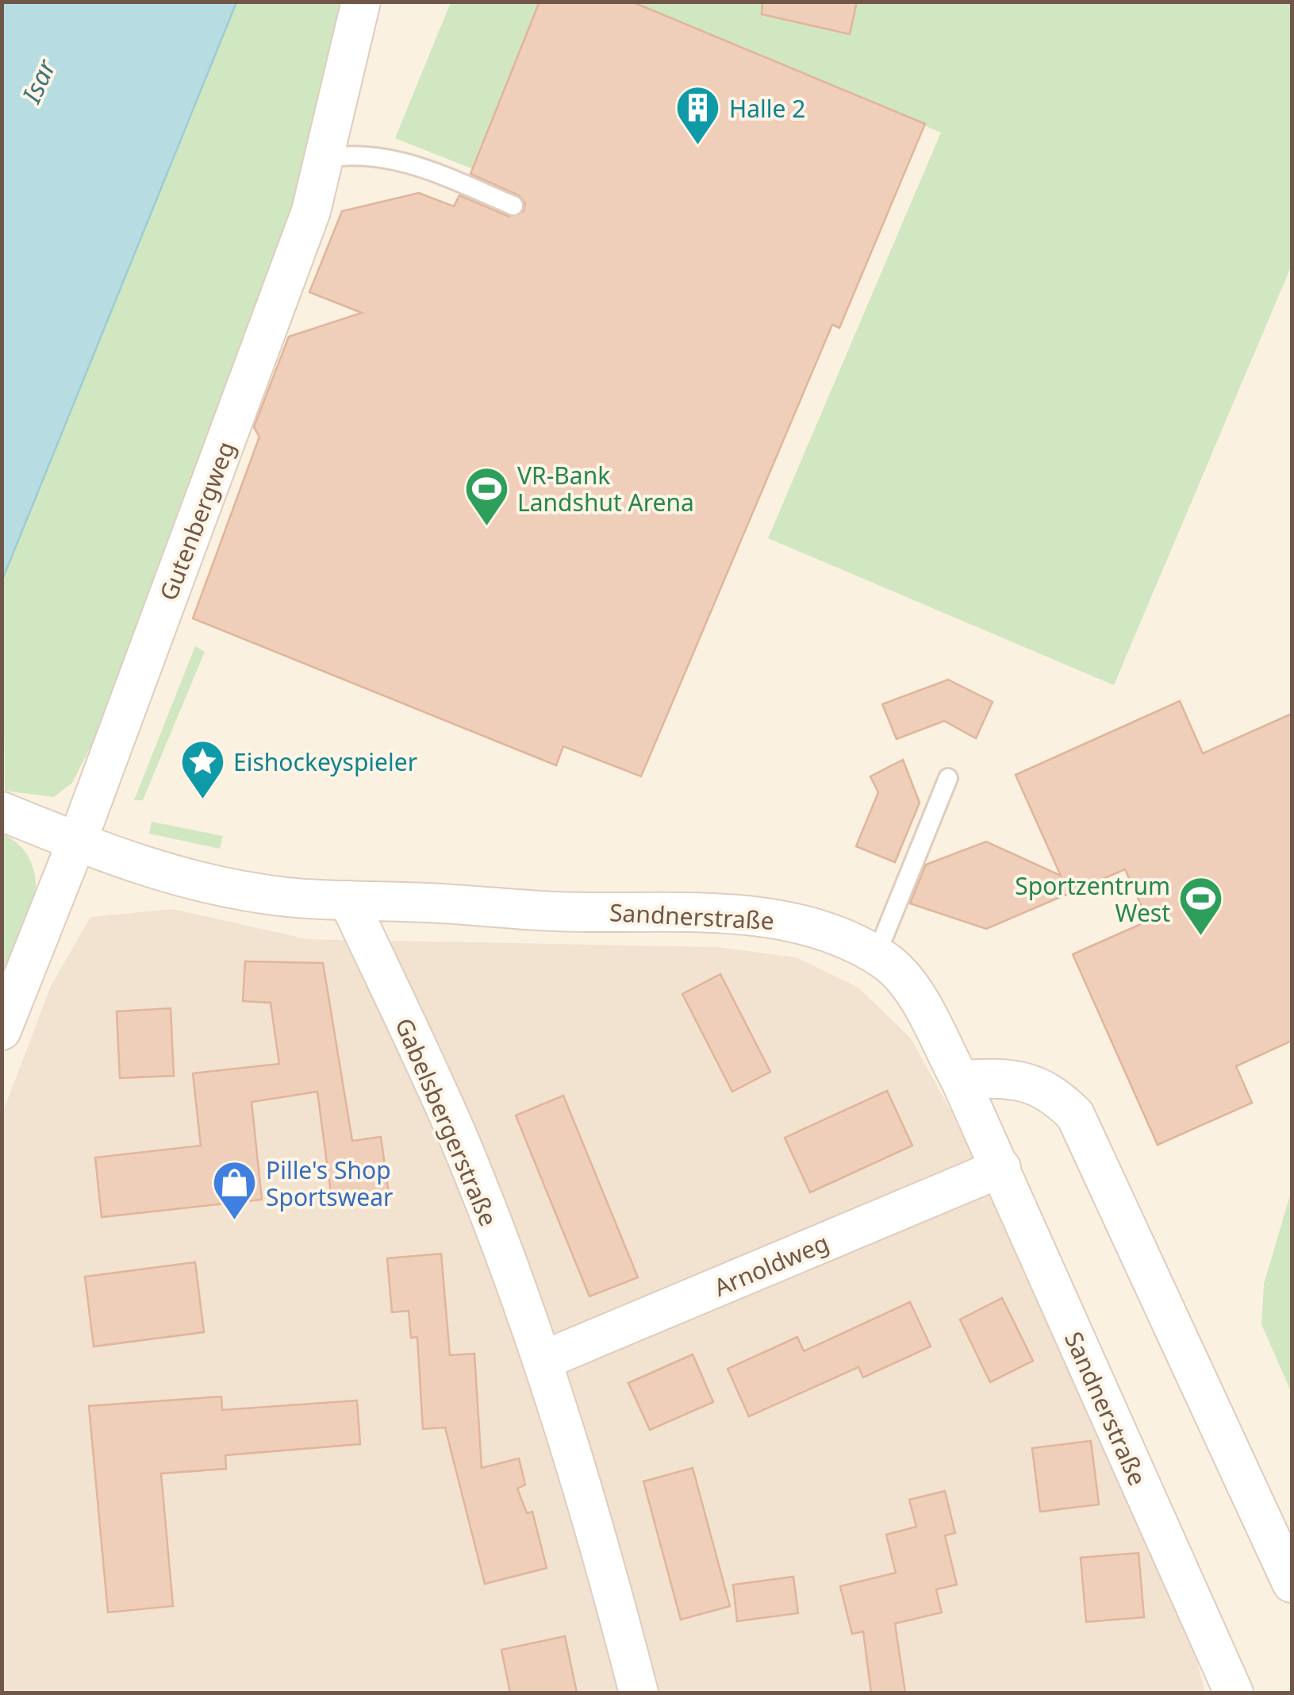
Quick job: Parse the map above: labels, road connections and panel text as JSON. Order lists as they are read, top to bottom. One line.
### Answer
{"streets":{"street":["Gutenbergweg","Sandnerstraße","Gabelsbergerstraße","Arnoldweg"]},"crossings":[["Sandnerstraße","Gabelsbergerstraße"],["Sandnerstraße","Arnoldweg"],["Gabelsbergerstraße","Arnoldweg"]],"water":["Isar"],"places":{"building":["Halle 2"],"sports":["VR-Bank Landshut Arena","Sportzentrum West"],"place":["Eishockeyspieler"],"shop":["Pille's Shop Sportswear"]}}
